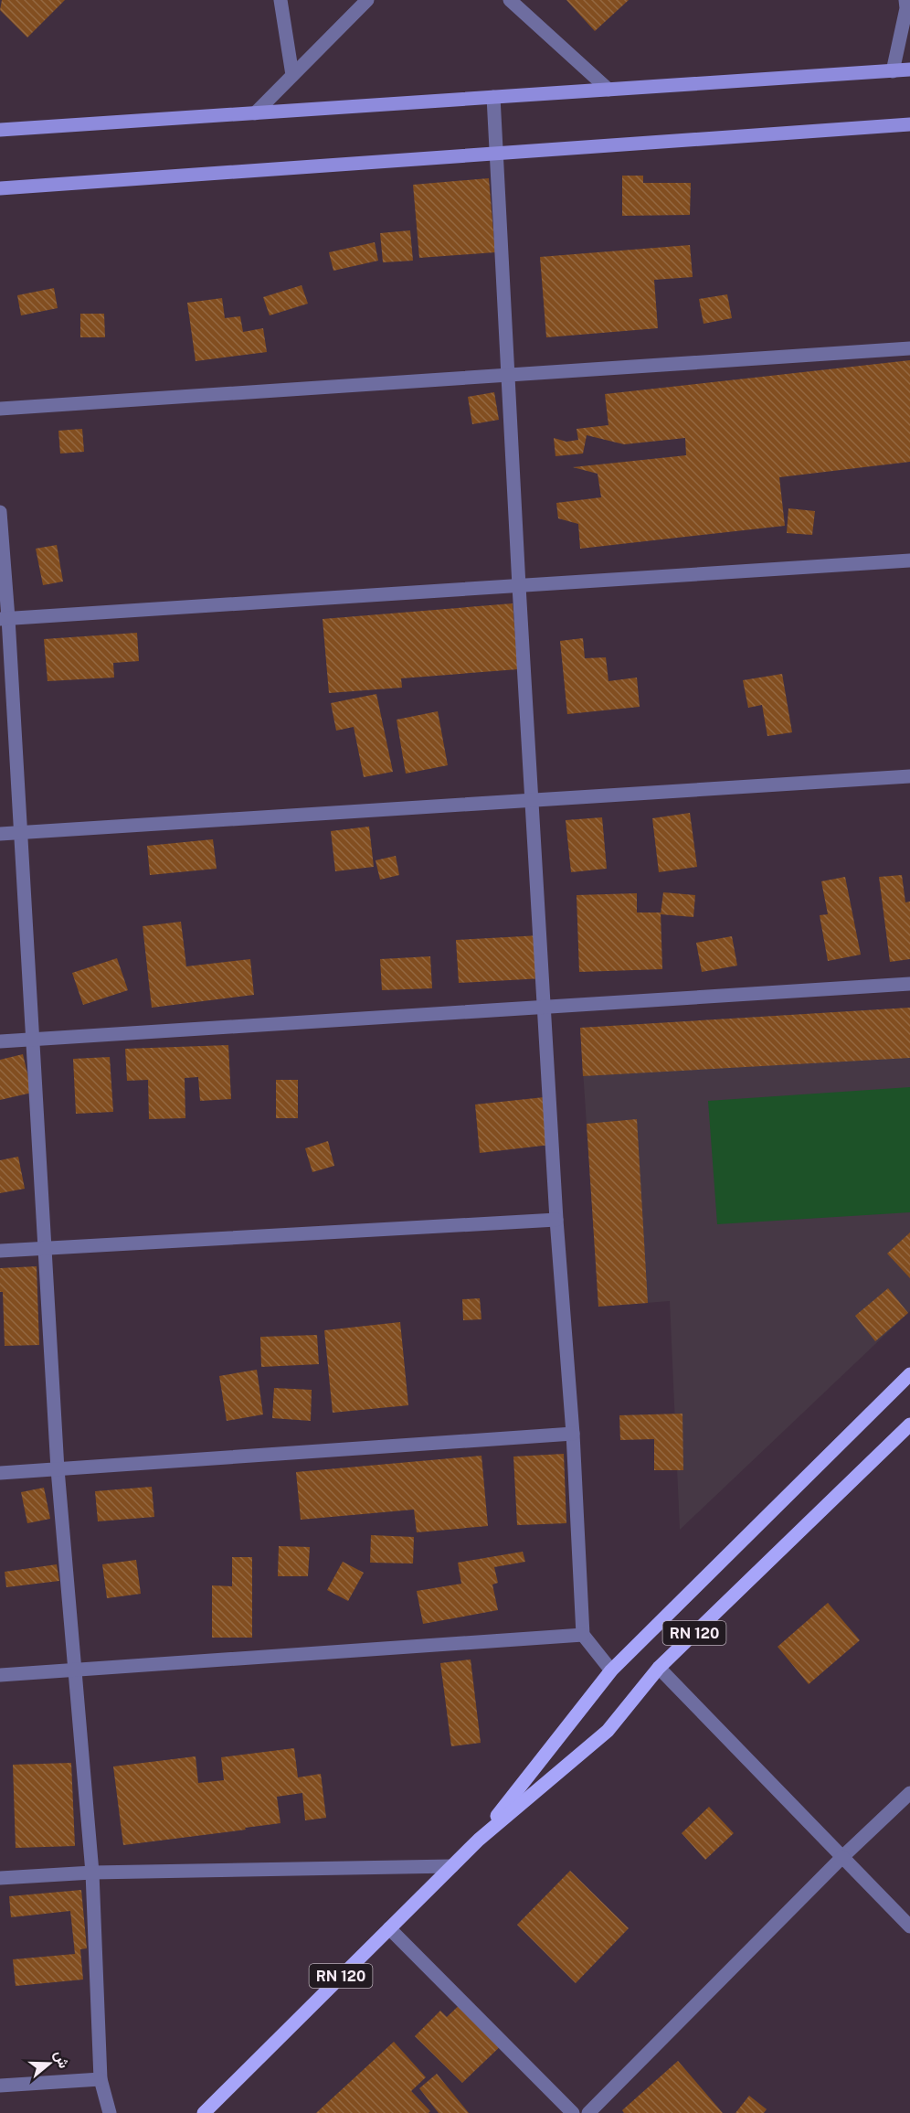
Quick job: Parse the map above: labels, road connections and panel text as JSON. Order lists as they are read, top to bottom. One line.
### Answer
{"streets":{"main road":["RN 120"]},"north":"right"}
